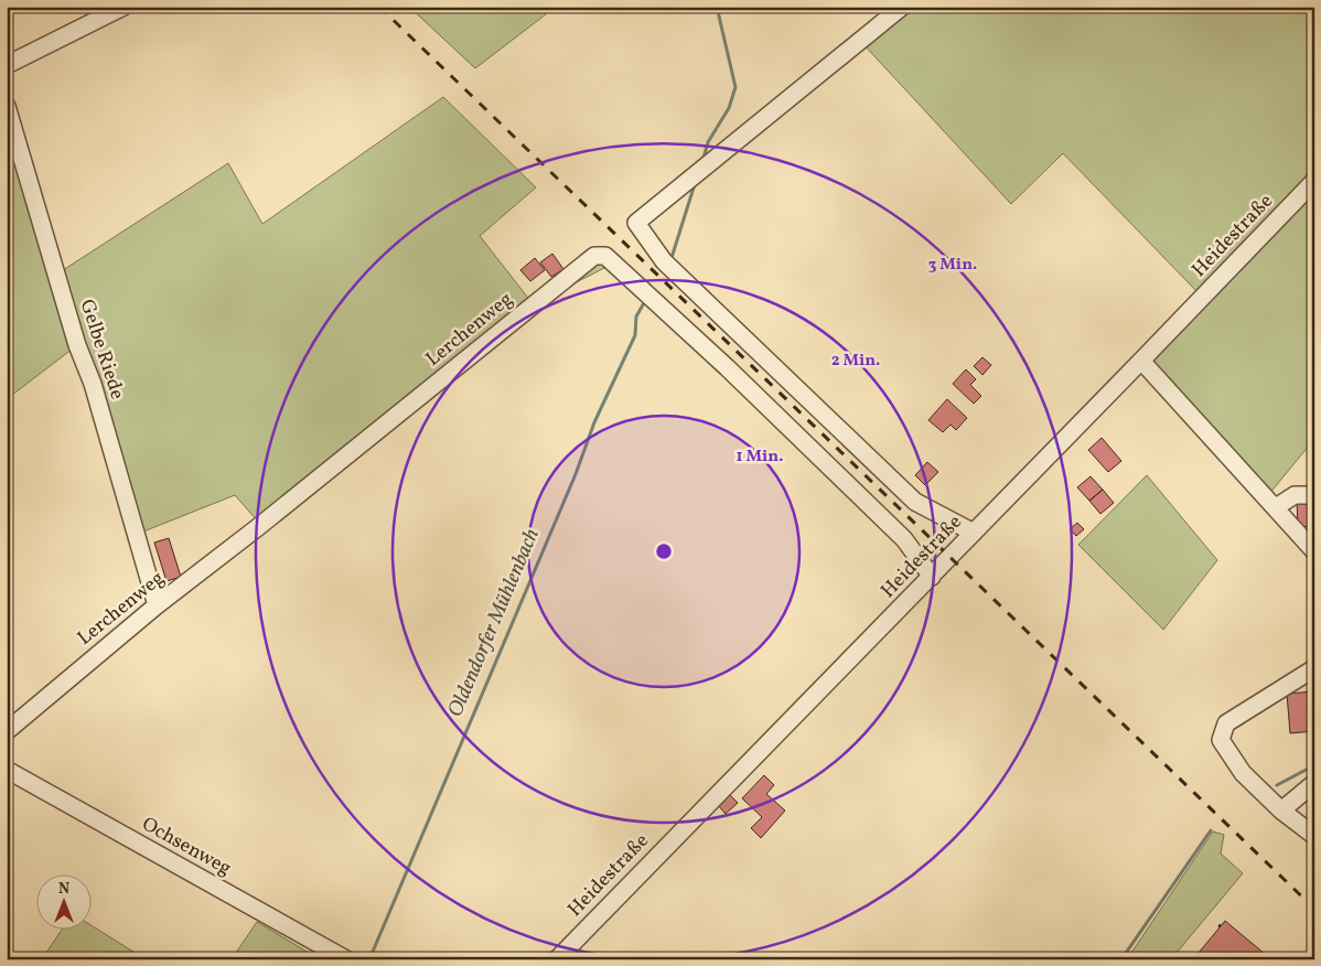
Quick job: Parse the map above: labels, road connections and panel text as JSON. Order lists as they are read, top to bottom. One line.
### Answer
{"streets":{"street":["Heidestraße","Lerchenweg","Gelbe Riede","Ochsenweg"]},"crossings":[["Heidestraße","Lerchenweg"],["Lerchenweg","Gelbe Riede"]],"water":["Oldendorfer Mühlenbach"],"north":"top","rings":["3 Min.","2 Min.","1 Min."]}
